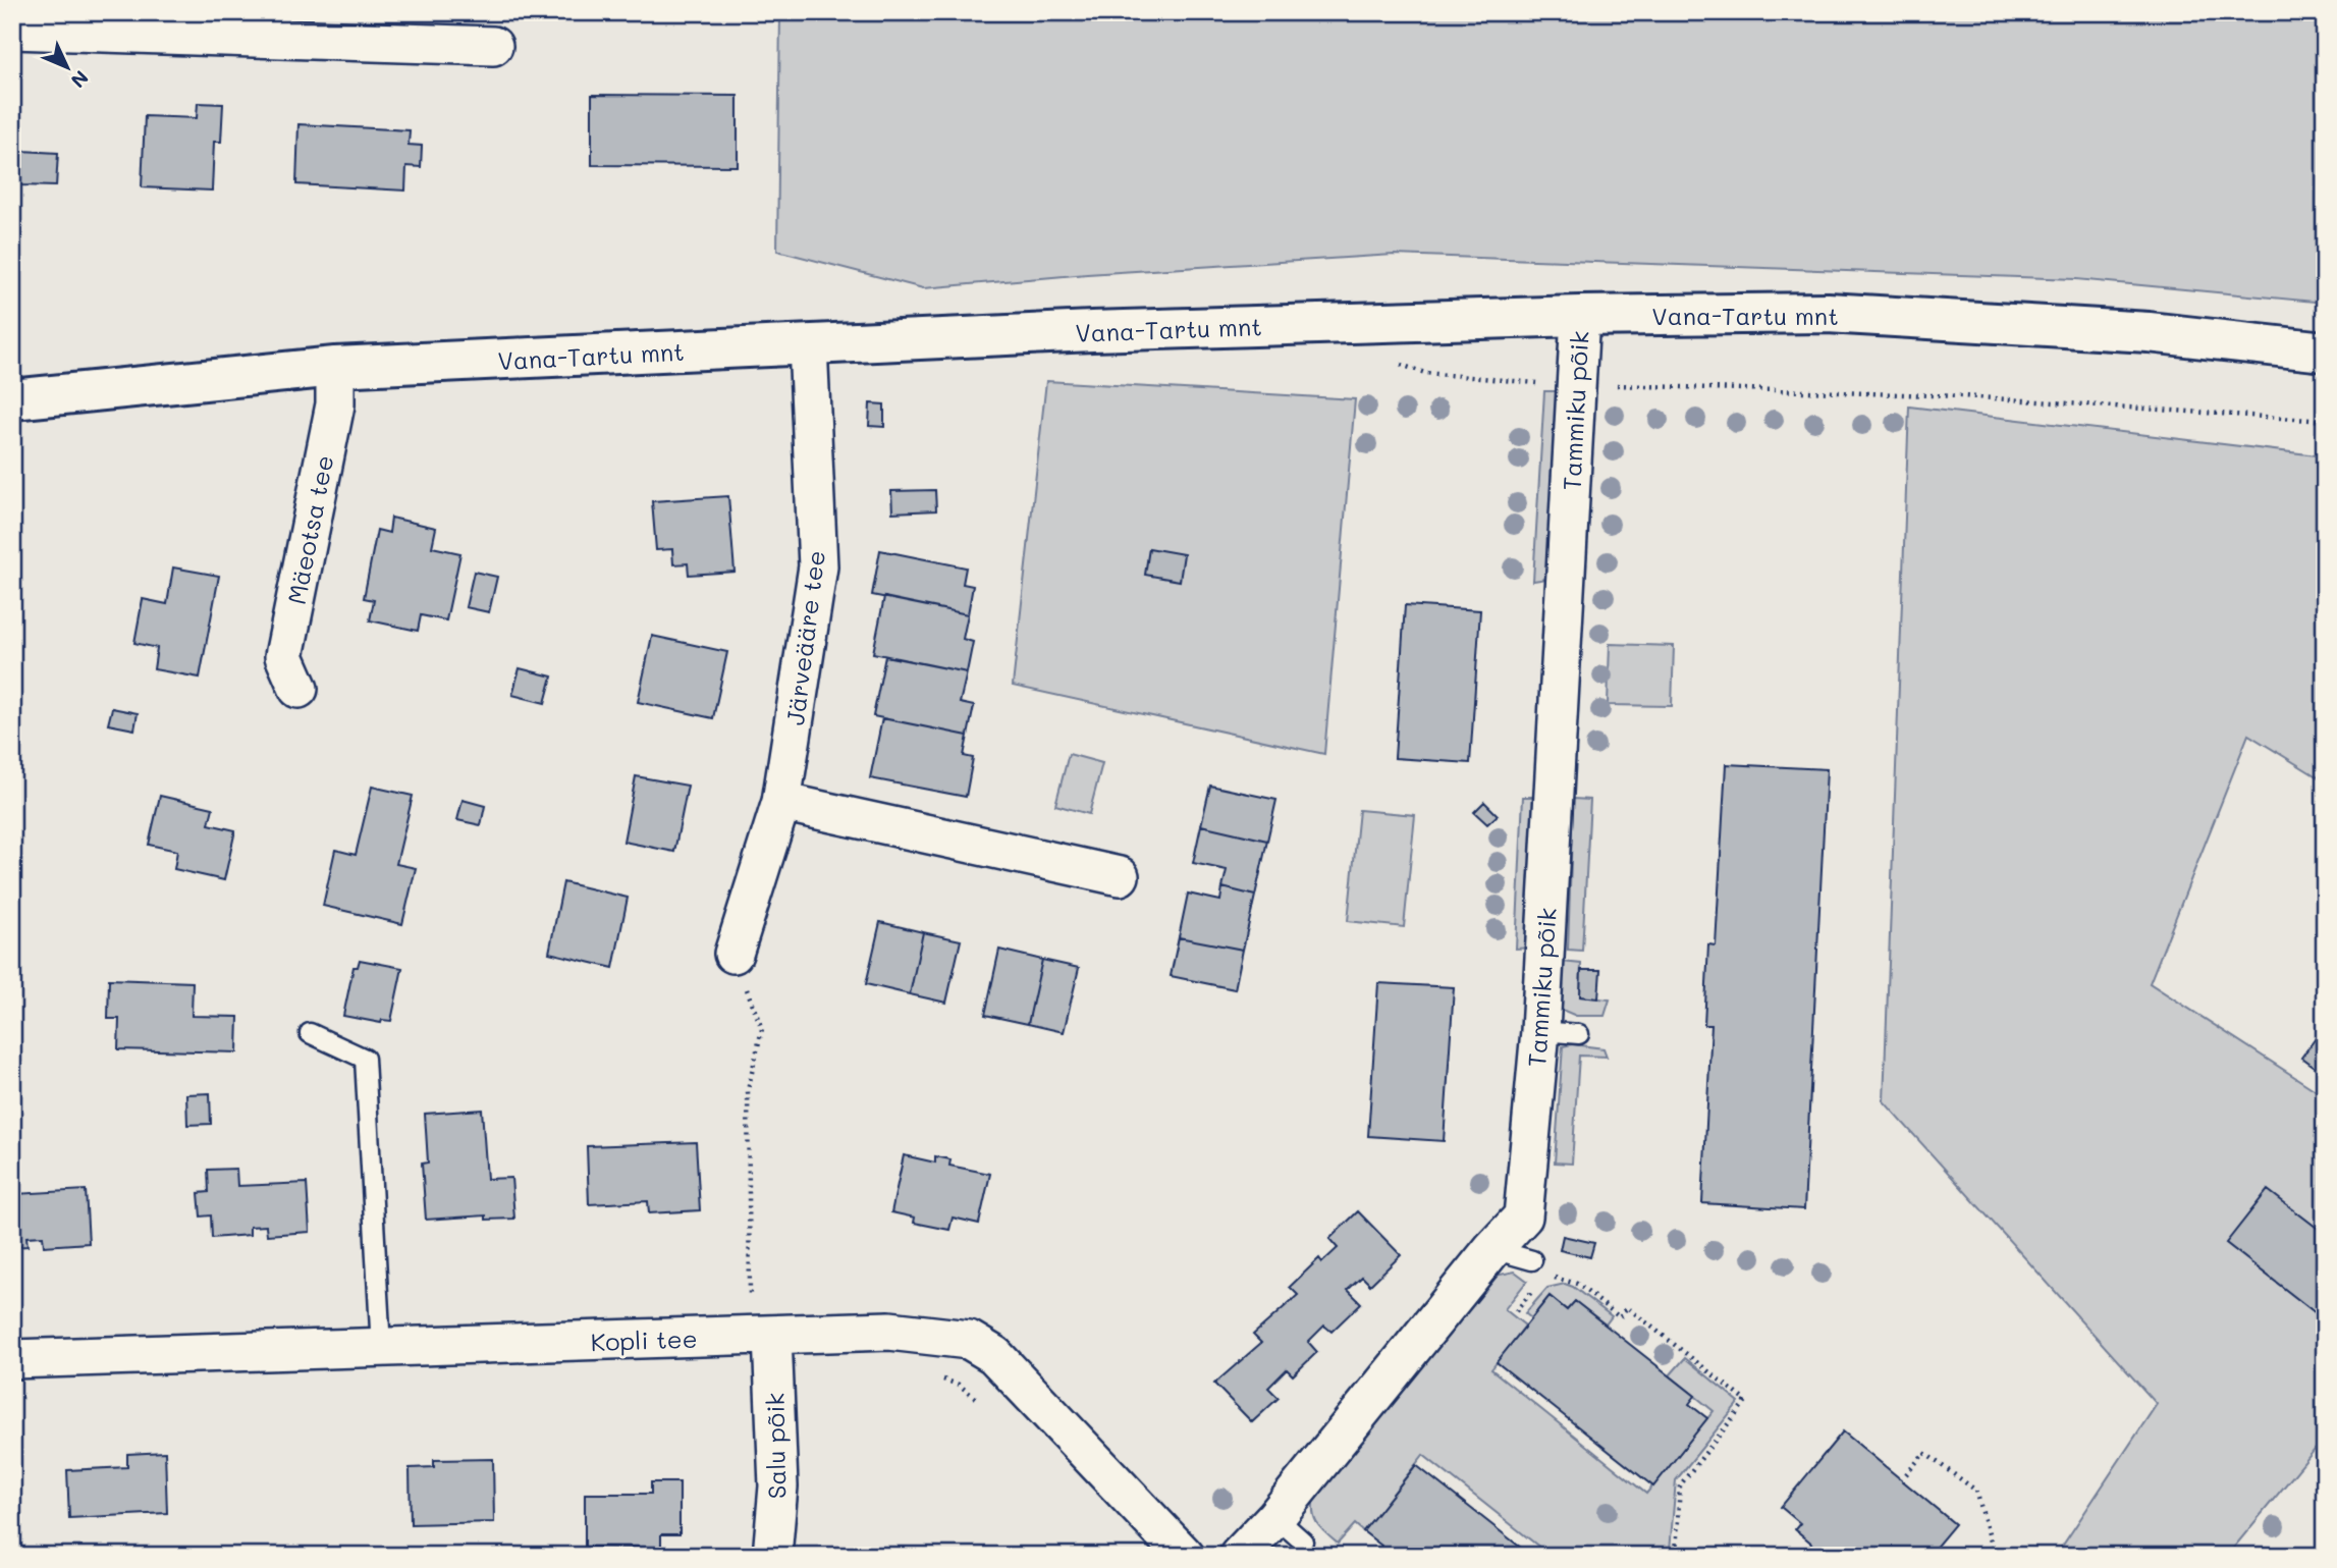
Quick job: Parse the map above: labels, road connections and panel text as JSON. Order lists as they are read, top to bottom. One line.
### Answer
{"streets":{"street":["Vana-Tartu mnt","Tammiku põik","Mäeotsa tee","Järveääre tee","Kopli tee","Salu põik"]},"crossings":[["Vana-Tartu mnt","Tammiku põik"],["Vana-Tartu mnt","Mäeotsa tee"],["Vana-Tartu mnt","Järveääre tee"],["Kopli tee","Salu põik"]],"north":"bottom right"}
